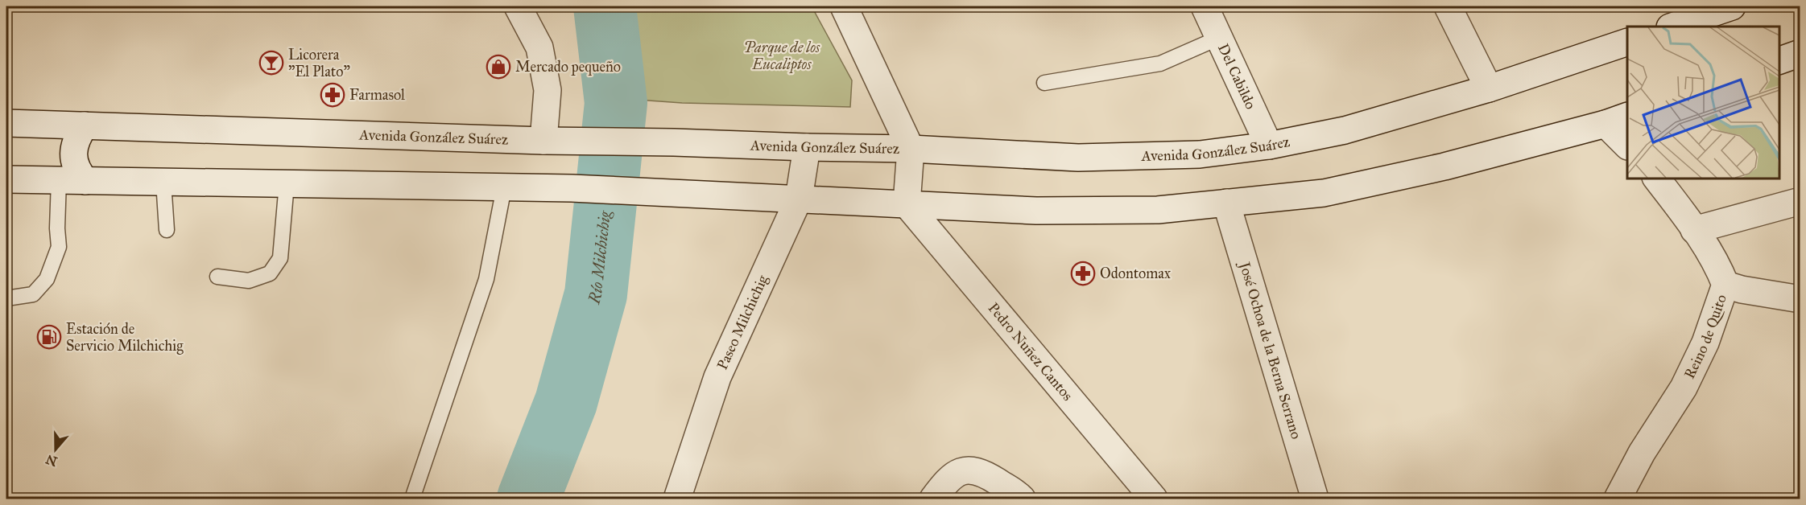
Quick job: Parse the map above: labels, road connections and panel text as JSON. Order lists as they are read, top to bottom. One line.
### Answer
{"streets":{"main road":["Del Cabildo","Avenida González Suárez","Paseo Milchichig","Reino de Quito","José Ochoa de la Berna Serrano","Pedro Nuñez Cantos"]},"crossings":[["Del Cabildo","Avenida González Suárez"],["Avenida González Suárez","Paseo Milchichig"]],"water":["Río Milchichig"],"parks":["Parque de los Eucaliptos"],"places":{"bar":["Licorera \"El Plato\""],"shop":["Mercado pequeño"],"pharmacy":["Farmasol","Odontomax"],"fuel station":["Estación de Servicio Milchichig"]},"north":"bottom"}
